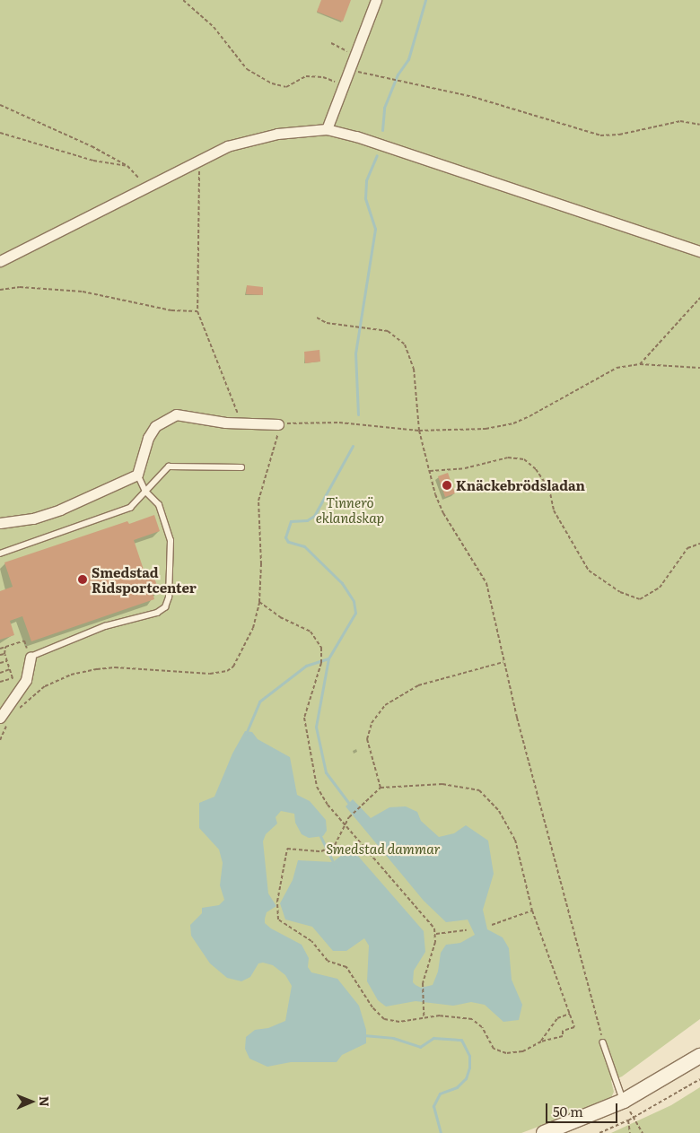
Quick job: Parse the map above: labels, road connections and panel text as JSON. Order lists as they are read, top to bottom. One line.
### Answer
{"parks":["Tinnerö eklandskap","Smedstad dammar"],"places":["Knäckebrödsladan","Smedstad Ridsportcenter"],"scale_bar":"50 m","north":"right"}
